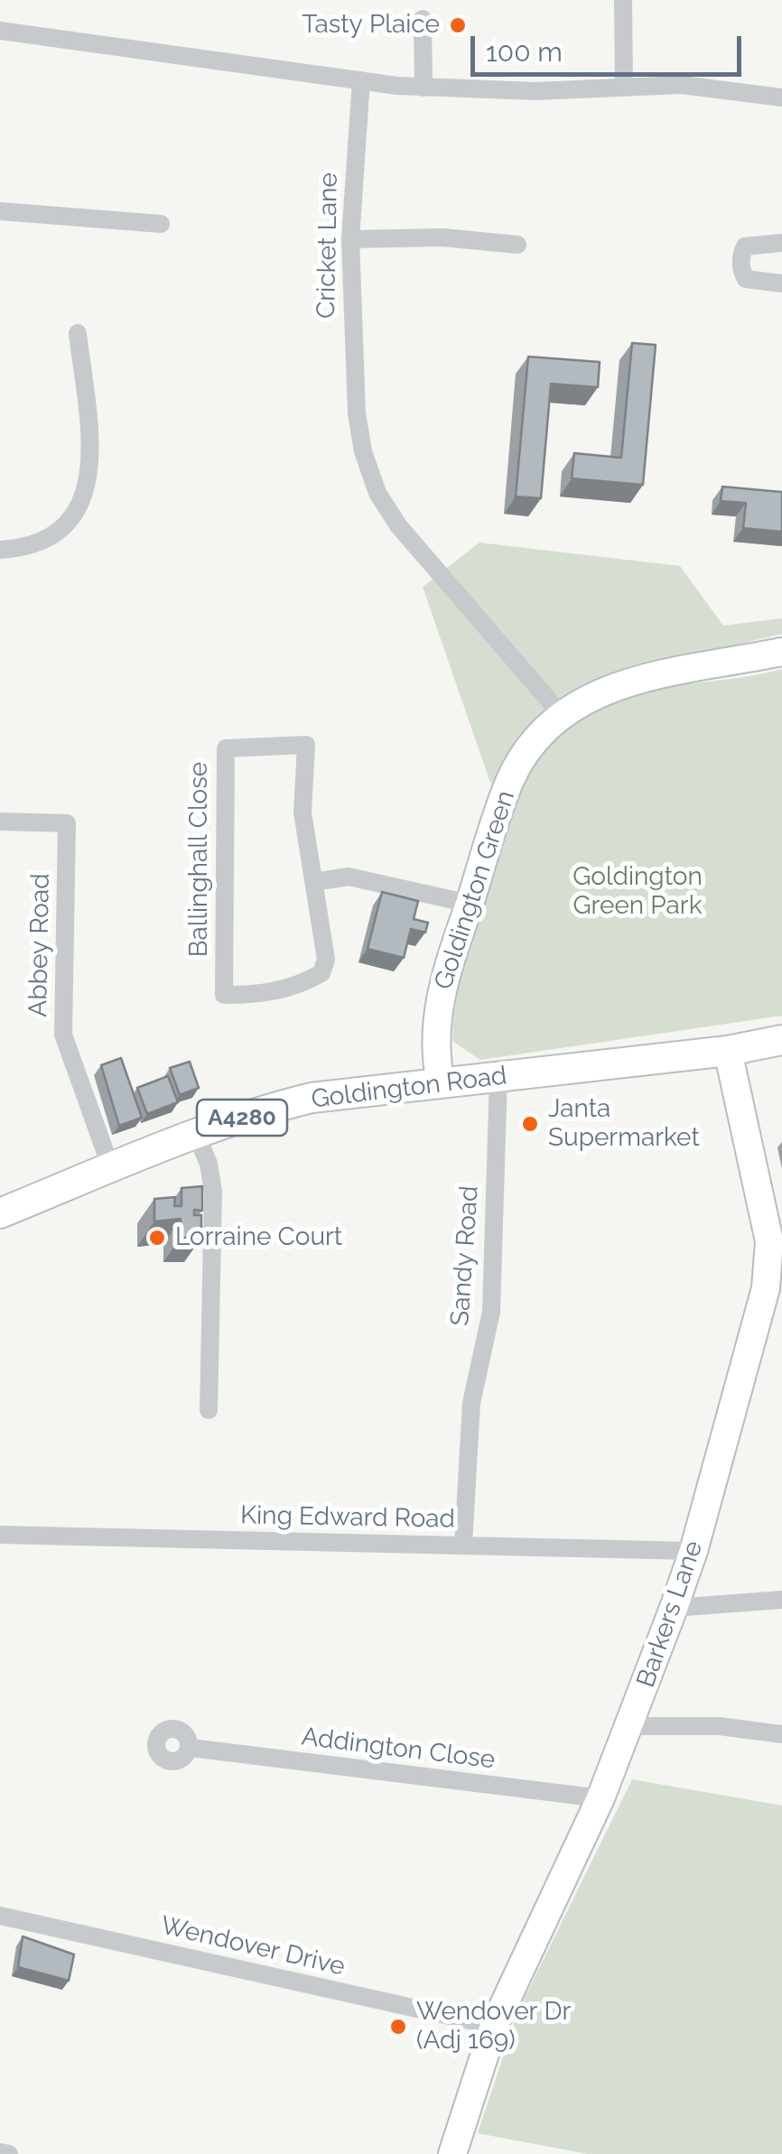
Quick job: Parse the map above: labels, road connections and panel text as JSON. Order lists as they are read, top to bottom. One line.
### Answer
{"streets":{"main road":["Goldington Road","A4280"],"street":["Cricket Lane","Ballinghall Close","Goldington Green","Abbey Road","Sandy Road","King Edward Road","Barkers Lane","Addington Close","Wendover Drive"]},"crossings":[["Cricket Lane","Goldington Green"],["Goldington Green","Goldington Road"],["Abbey Road","Goldington Road"],["Goldington Road","Sandy Road"],["Goldington Road","Barkers Lane"],["Sandy Road","King Edward Road"],["King Edward Road","Barkers Lane"],["Barkers Lane","Addington Close"],["Barkers Lane","Wendover Drive"]],"parks":["Goldington Green Park"],"places":["Tasty Plaice","Janta Supermarket","Lorraine Court","Wendover Dr (Adj 169)"],"scale_bar":"100 m"}
